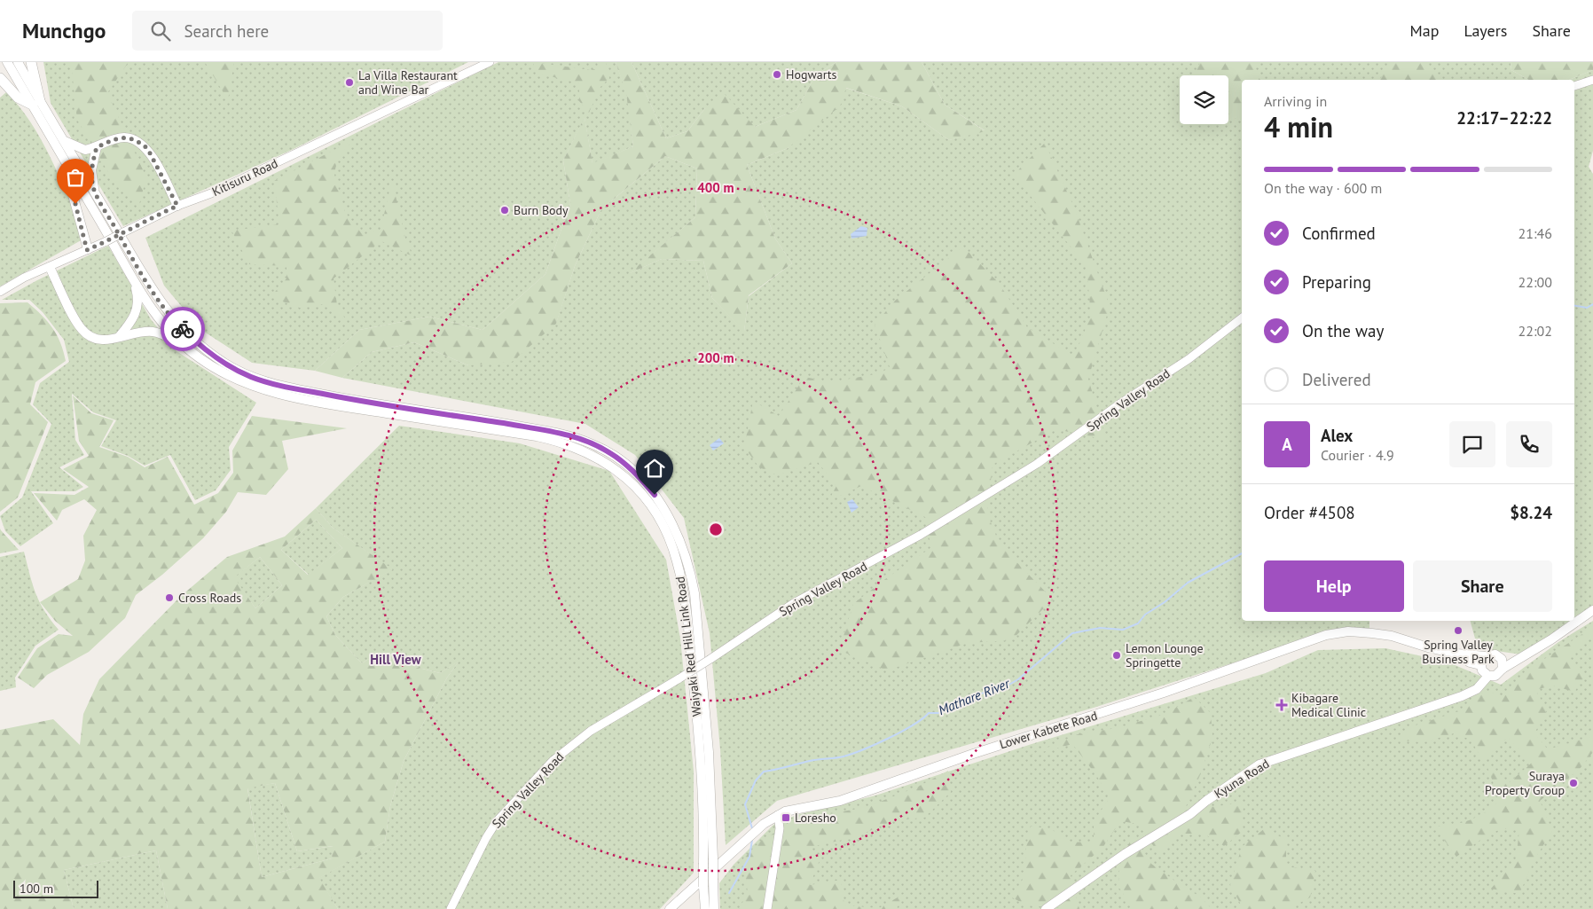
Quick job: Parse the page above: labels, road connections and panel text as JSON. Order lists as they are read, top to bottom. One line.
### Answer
{"streets":{"main road":["Waiyaki Red Hill Link Road","Lower Kabete Road","Kyuna Road"],"street":["Kitisuru Road","Spring Valley Road"]},"districts":["Hill View"],"water":["Mathare River"],"places":{"other":["Hogwarts","La Villa Restaurant and Wine Bar","Burn Body","Cross Roads","Spring Valley Business Park","Lemon Lounge Springette","Suraya Property Group"],"health":["Kibagare Medical Clinic"],"transit":["Loresho"]},"scale_bar":"100 m","page":{"header":"Munchgo","search":"Search here","nav":["Map","Layers","Share"],"heading":["4 min","Arriving in","22:17–22:22"],"panel":["Alex","Courier · 4.9","Order #4508","$8.24"],"bar":"On the way · 600 m","list":[["Confirmed","21:46"],["Preparing","22:00"],["On the way","22:02"],"Delivered"],"round":"A","buttons":["Help","Share"],"scale":"100 m"},"rings":["400 m","200 m"]}
